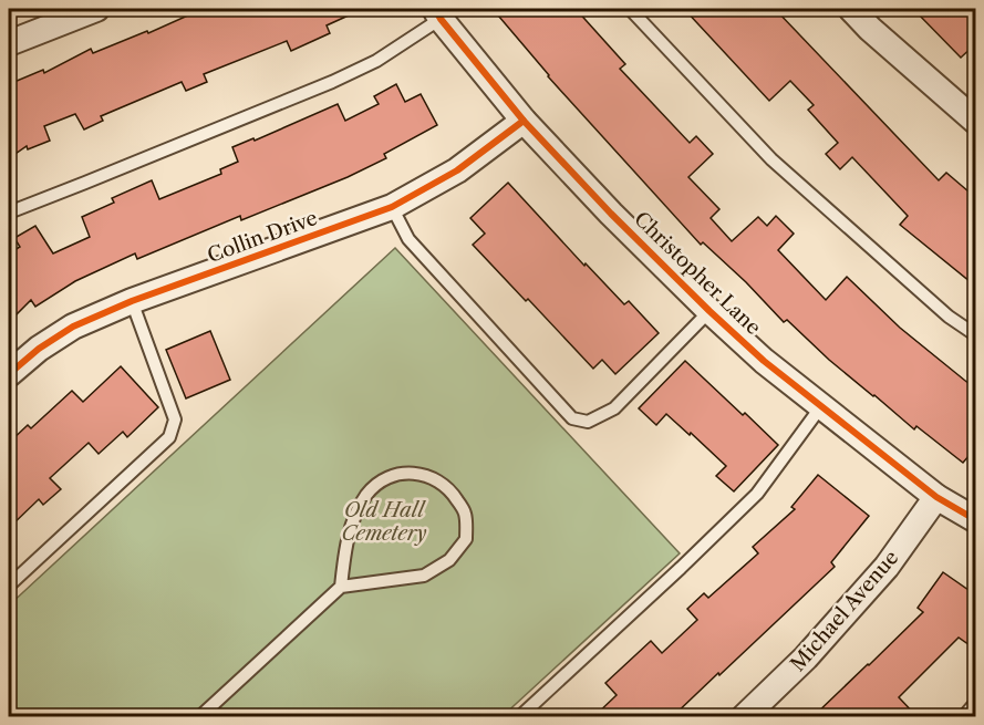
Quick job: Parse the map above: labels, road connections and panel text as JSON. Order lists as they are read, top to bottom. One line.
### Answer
{"streets":{"street":["Collin Drive","Christopher Lane","Michael Avenue"]},"crossings":[["Collin Drive","Christopher Lane"],["Christopher Lane","Michael Avenue"]],"parks":["Old Hall Cemetery"]}
